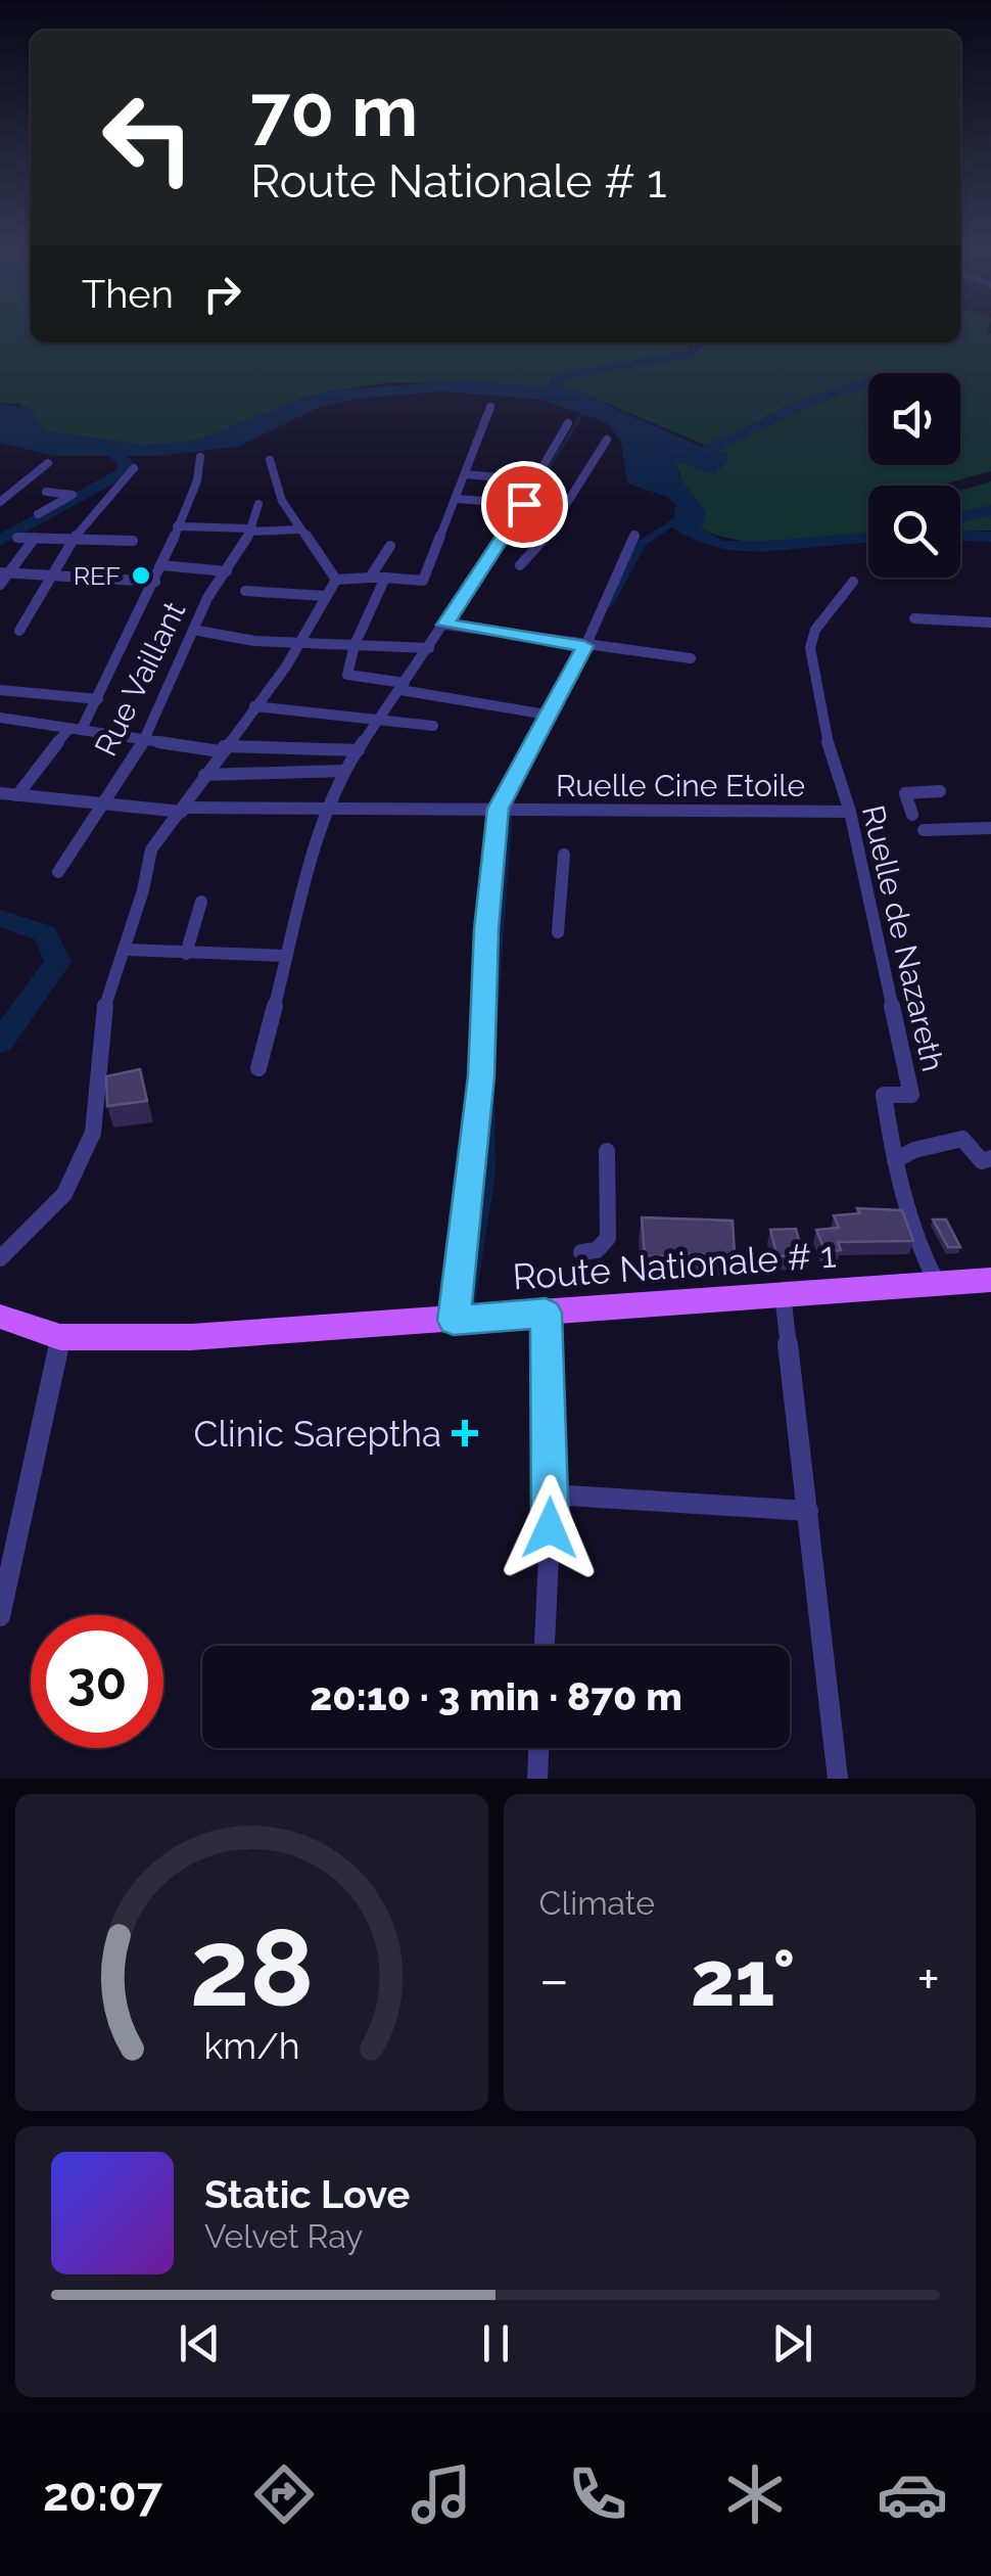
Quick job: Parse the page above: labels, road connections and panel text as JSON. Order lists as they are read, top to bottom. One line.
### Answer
{"streets":{"main road":["Route Nationale # 1"],"street":["Rue Vaillant","Ruelle Cine Etoile","Ruelle de Nazareth"]},"crossings":[["Rue Vaillant","Ruelle Cine Etoile"],["Ruelle Cine Etoile","Ruelle de Nazareth"],["Ruelle de Nazareth","Route Nationale # 1"]],"places":{"other":["REF"],"health":["Clinic Sareptha"]},"page":{"turn":["70 m","Route Nationale # 1"],"then":"Then","limit":"30","trip":"20:10 · 3 min · 870 m","tile":"Climate","heat":["−","21°","+"],"song":["Static Love","Velvet Ray"],"tabs":"20:07","gauge":["28","km/h"]}}
